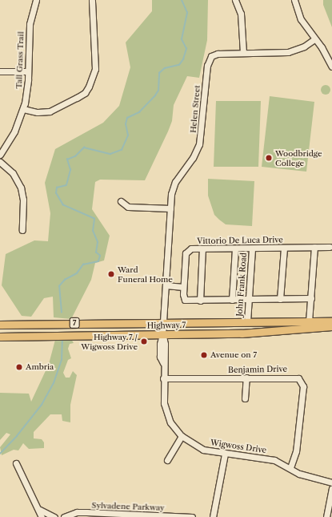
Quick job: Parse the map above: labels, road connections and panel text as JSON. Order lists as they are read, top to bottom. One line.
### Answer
{"streets":{"main road":["7","Highway 7"],"street":["Tall Grass Trail","Helen Street","Vittorio De Luca Drive","John Frank Road","Benjamin Drive","Wigwoss Drive","Sylvadene Parkway"]},"crossings":[["Helen Street","Highway 7"],["Helen Street","Wigwoss Drive"],["Vittorio De Luca Drive","John Frank Road"],["John Frank Road","Highway 7"],["Highway 7","Wigwoss Drive"],["Benjamin Drive","Wigwoss Drive"]],"places":["Woodbridge College","Ward Funeral Home","Highway 7 / Wigwoss Drive","Avenue on 7","Ambria"]}
